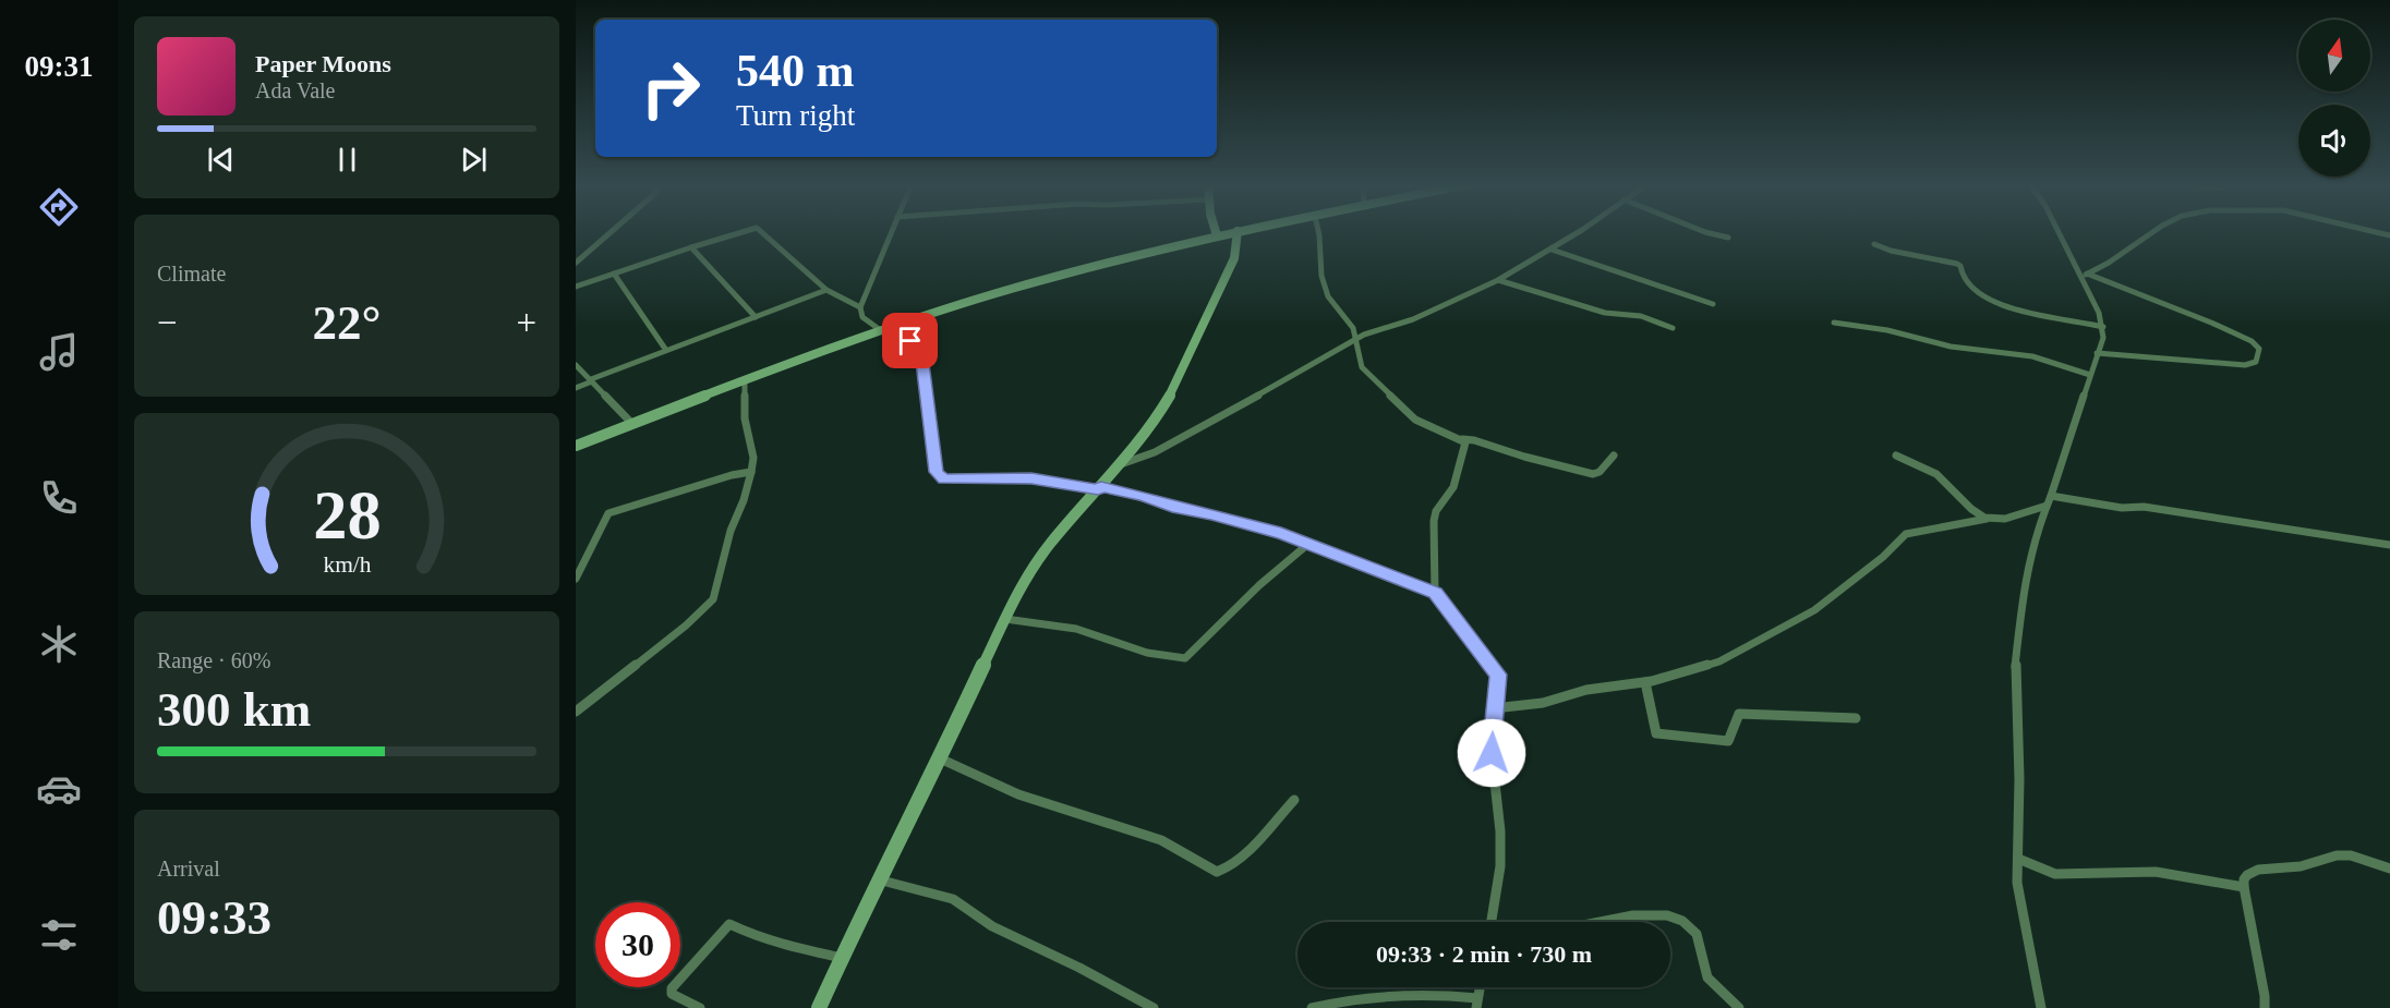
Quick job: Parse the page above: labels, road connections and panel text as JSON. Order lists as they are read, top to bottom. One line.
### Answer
{"north":"top","page":{"tabs":"09:31","turn":["540 m","Turn right"],"song":["Paper Moons","Ada Vale"],"tile":["Climate",["Range · 60%","300 km"],["Arrival","09:33"]],"heat":["−","22°","+"],"limit":"30","trip":"09:33 · 2 min · 730 m","gauge":["28","km/h"]}}
